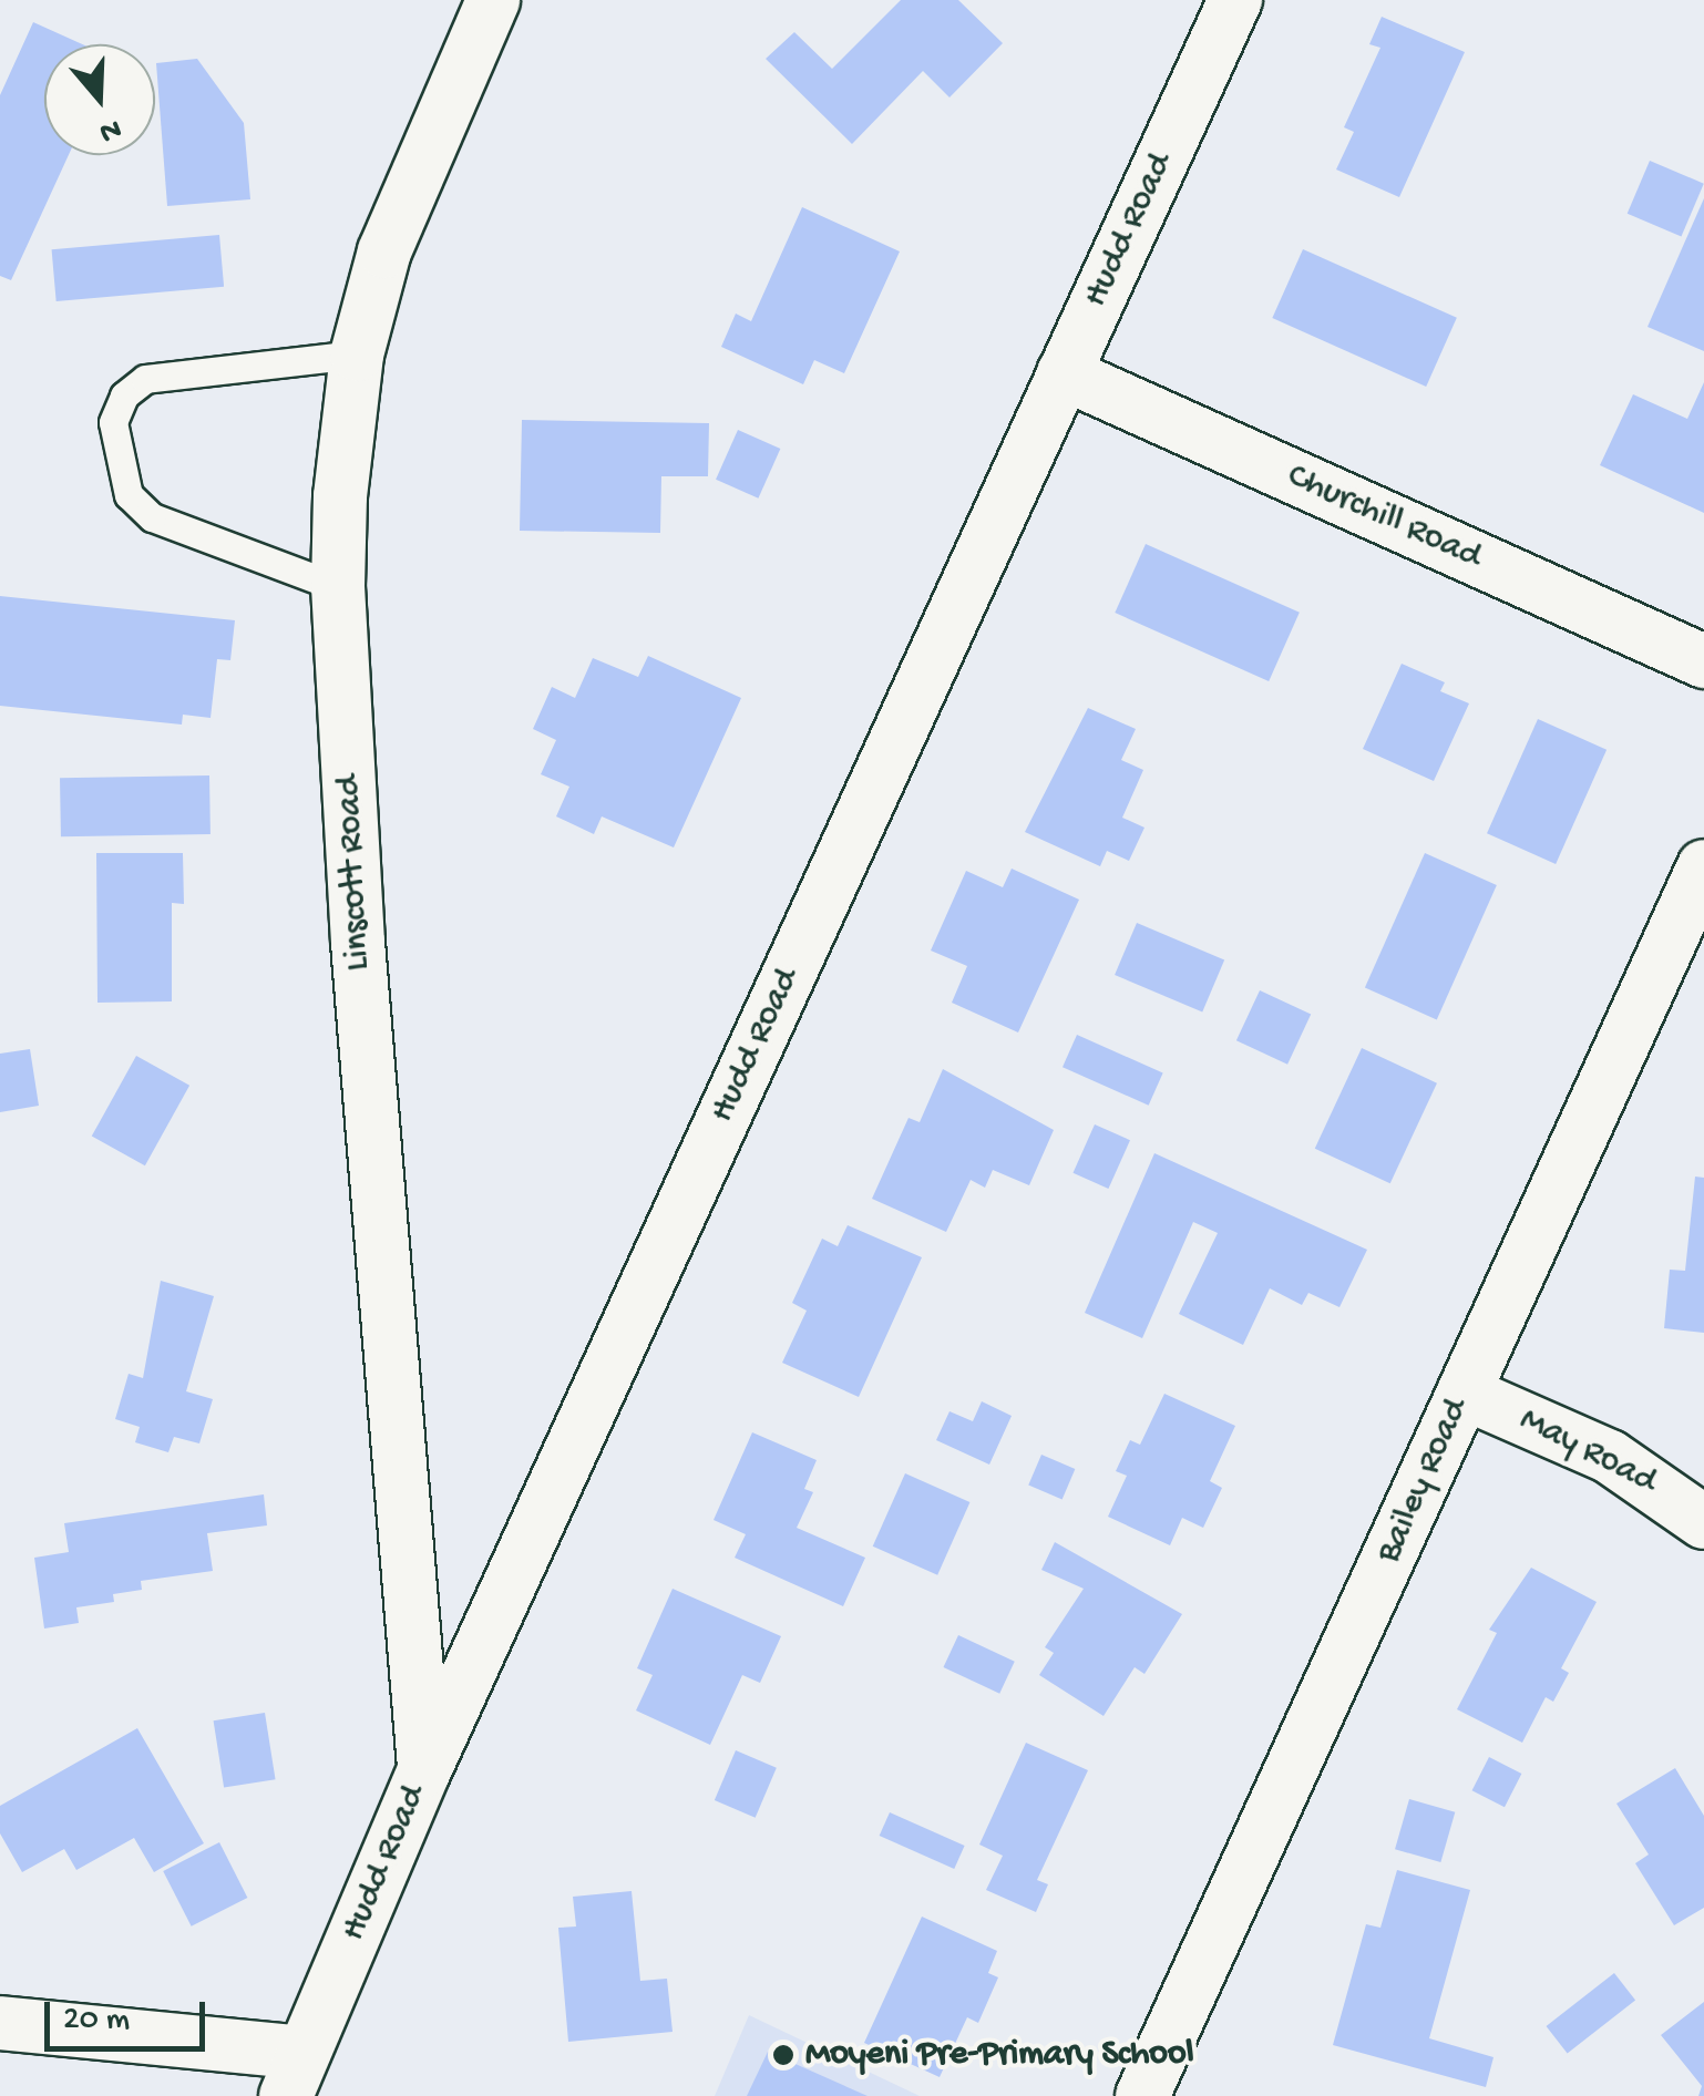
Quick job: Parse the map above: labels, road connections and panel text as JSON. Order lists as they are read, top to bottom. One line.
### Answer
{"streets":{"street":["Hudd Road","Churchill Road","Linscott Road","May Road","Bailey Road"]},"crossings":[["Hudd Road","Churchill Road"],["Hudd Road","Linscott Road"],["May Road","Bailey Road"]],"places":["Moyeni Pre-Primary School"],"scale_bar":"20 m","north":"bottom"}
